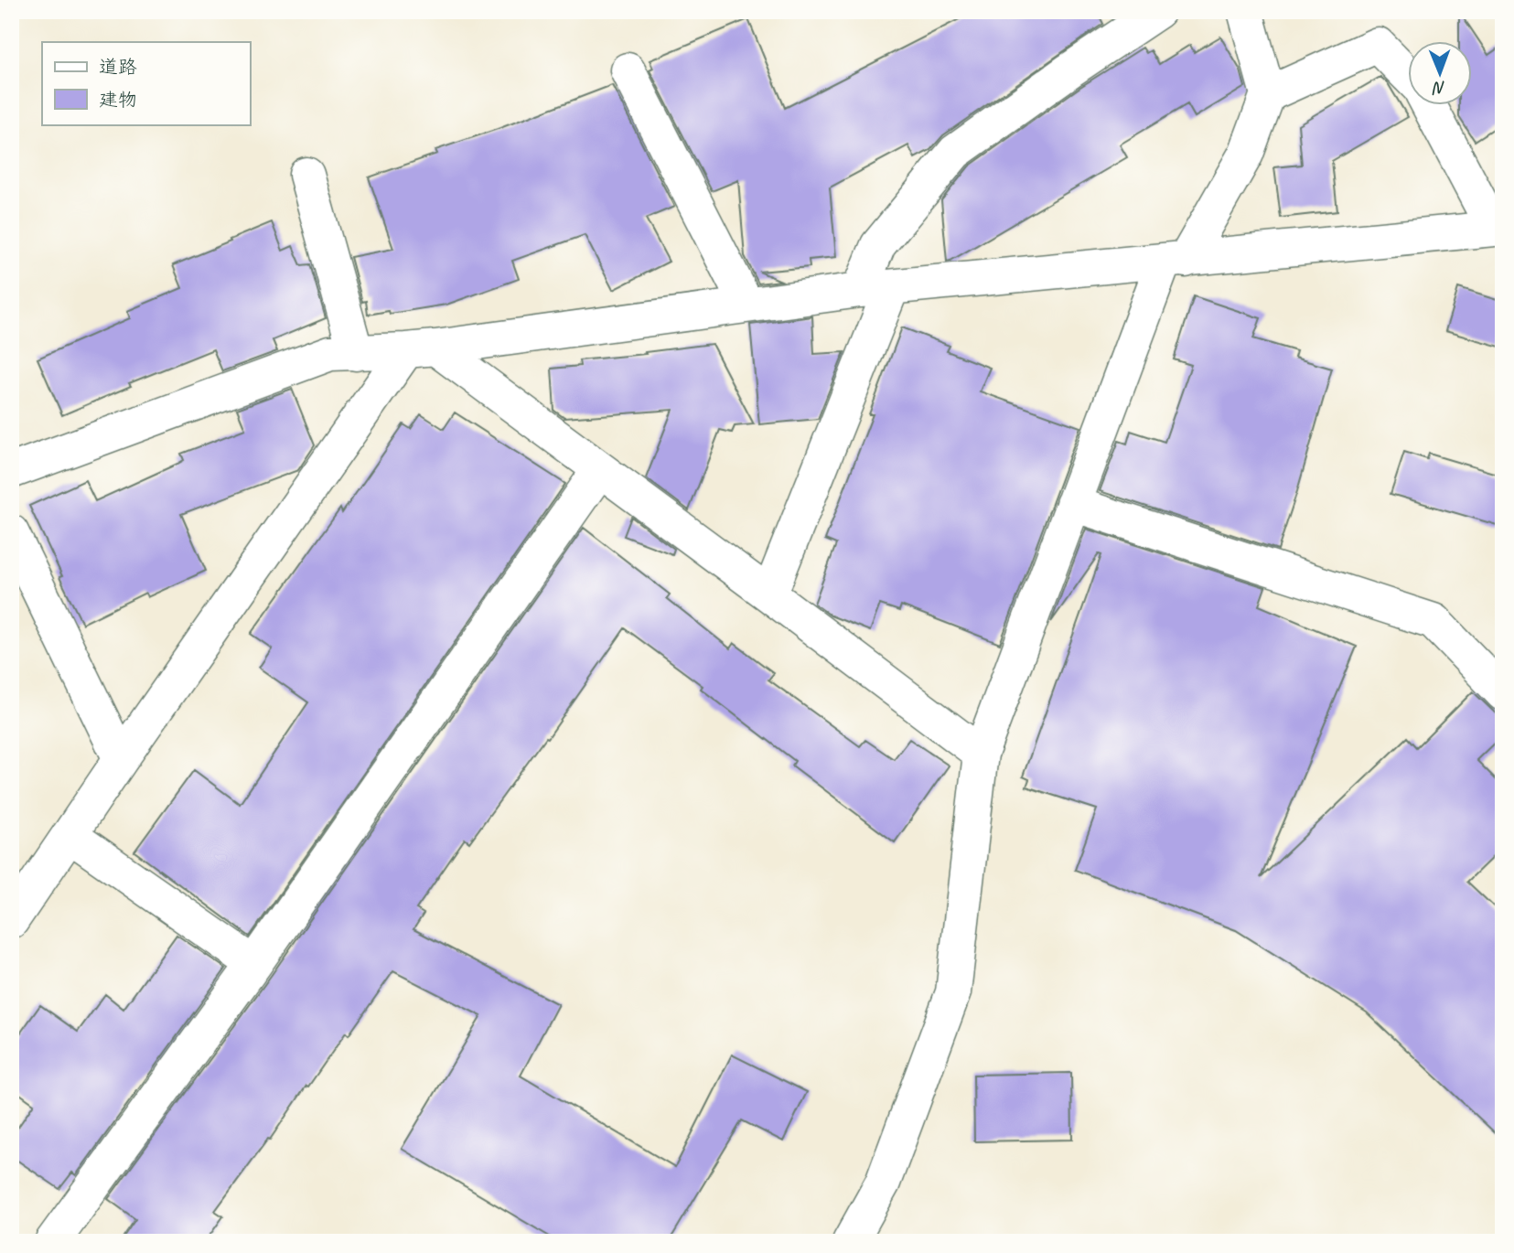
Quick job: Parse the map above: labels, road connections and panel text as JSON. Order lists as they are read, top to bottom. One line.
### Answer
{"legend":["道路","建物"],"north":"bottom"}
